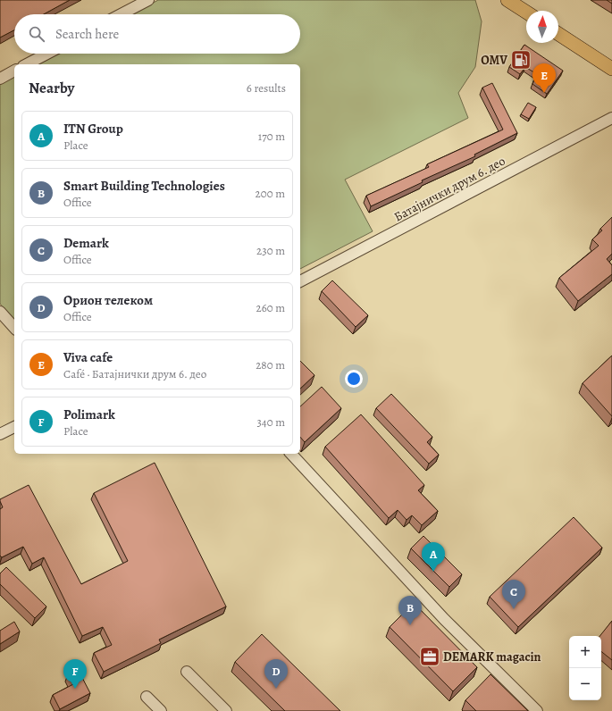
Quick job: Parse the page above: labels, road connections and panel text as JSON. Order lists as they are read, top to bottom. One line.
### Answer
{"streets":{"street":["Батајнички друм 6. део"]},"places":{"fuel station":["OMV"],"office":["DEMARK magacin"]},"north":"top","page":{"search":"Search here","pins":["E","A","C","B","D","F"],"heading":["Nearby","6 results"],"list":[{"mark":"A","name":"ITN Group","note":"Place","value":"170 m"},{"mark":"B","name":"Smart Building Technologies","note":"Office","value":"200 m"},{"mark":"C","name":"Demark","note":"Office","value":"230 m"},{"mark":"D","name":"Орион телеком","note":"Office","value":"260 m"},{"mark":"E","name":"Viva cafe","note":"Café · Батајнички друм 6. део","value":"280 m"},{"mark":"F","name":"Polimark","note":"Place","value":"340 m"}],"map_buttons":["+","−"]}}
